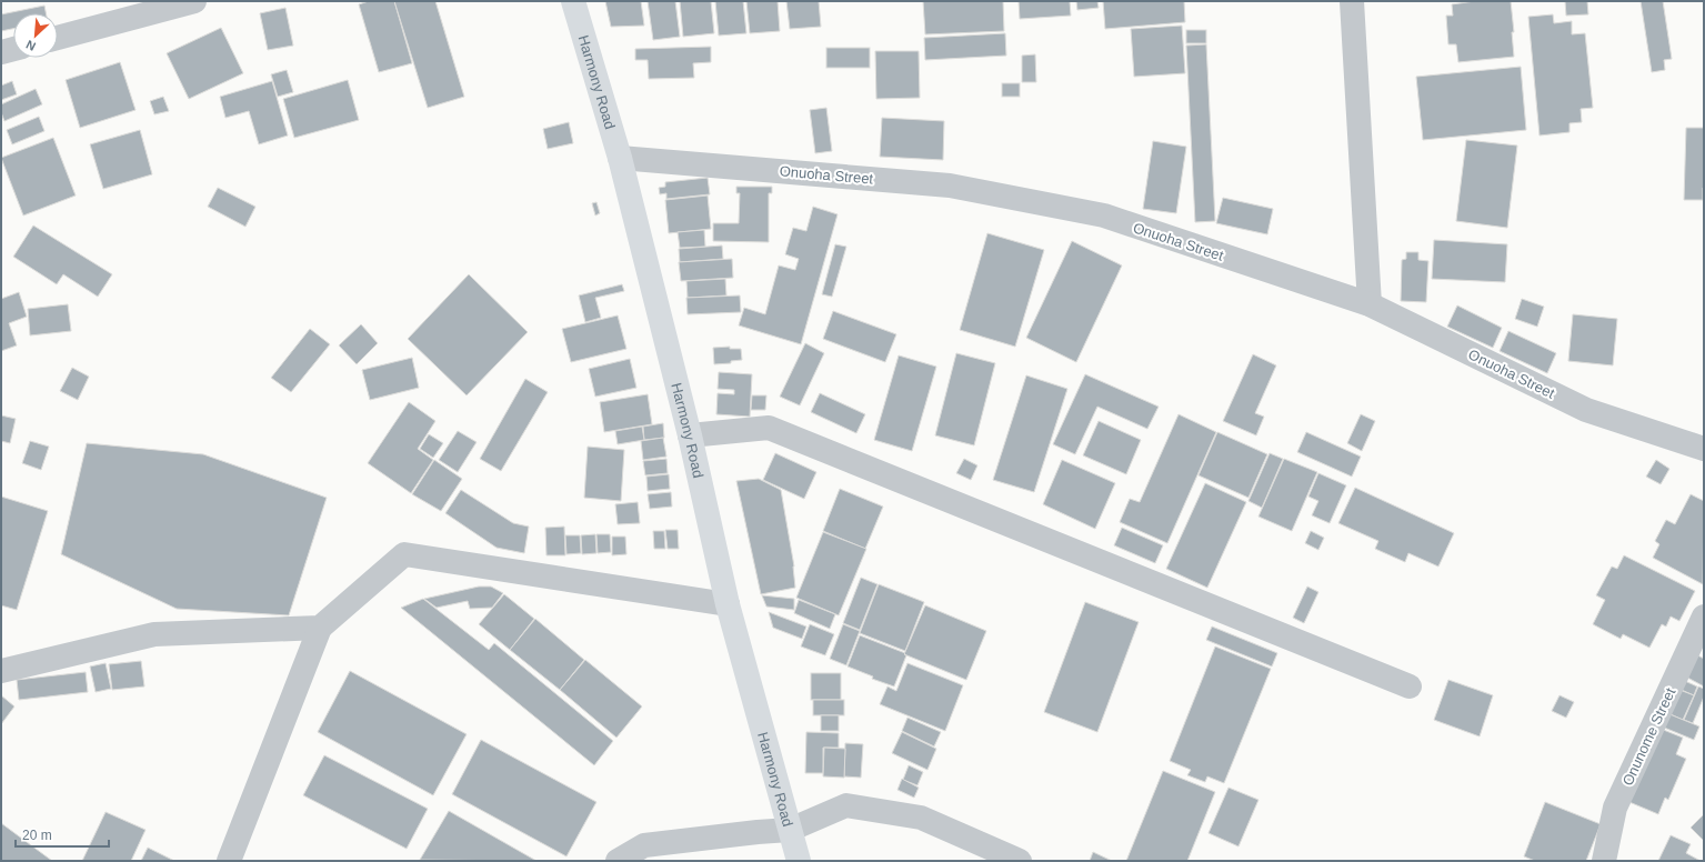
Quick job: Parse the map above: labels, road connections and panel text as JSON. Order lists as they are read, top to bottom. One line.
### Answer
{"streets":{"main road":["Harmony Road"],"street":["Onuoha Street","Onunome Street"]},"crossings":[["Harmony Road","Onuoha Street"]],"scale_bar":"20 m","north":"bottom left"}
